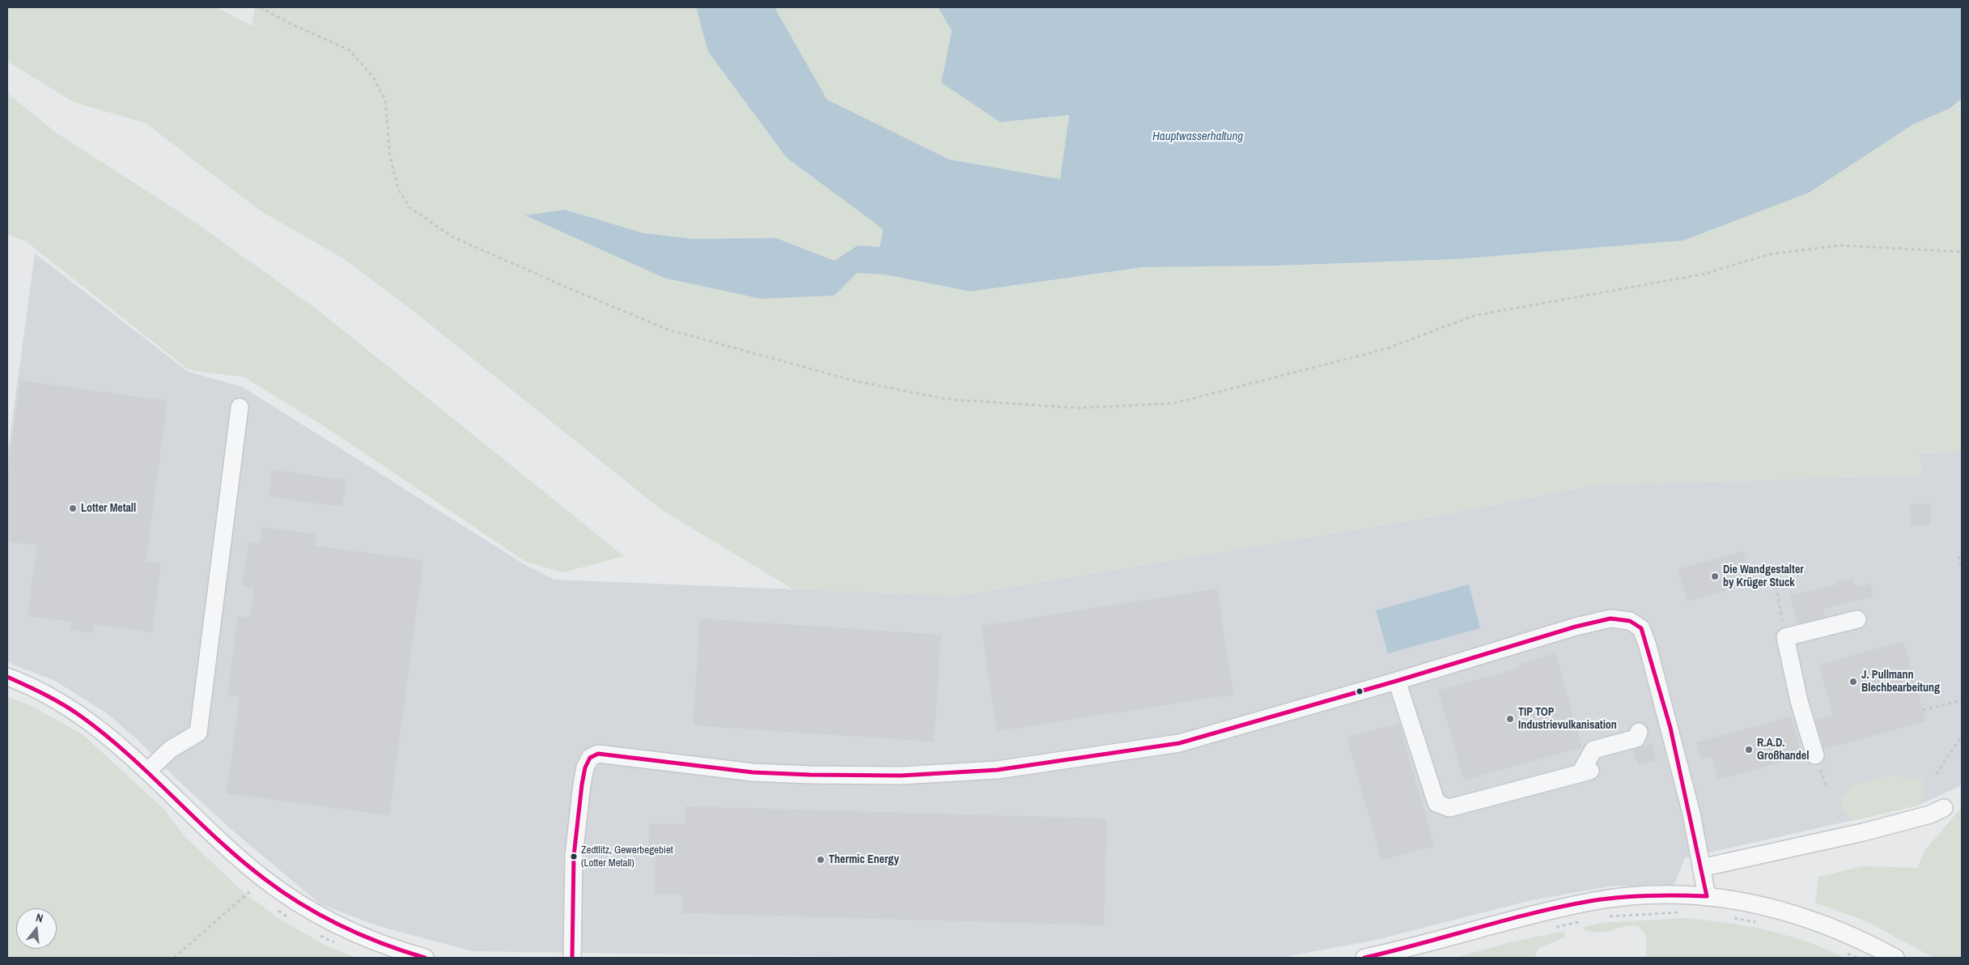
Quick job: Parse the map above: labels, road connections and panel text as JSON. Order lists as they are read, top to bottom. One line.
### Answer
{"water":["Hauptwasserhaltung"],"places":["Lotter Metall","Die Wandgestalter by Krüger Stuck","J. Pullmann Blechbearbeitung","TIP TOP Industrievulkanisation","R.A.D. Großhandel","Zedtlitz, Gewerbegebiet (Lotter Metall)","Thermic Energy"],"north":"top"}
